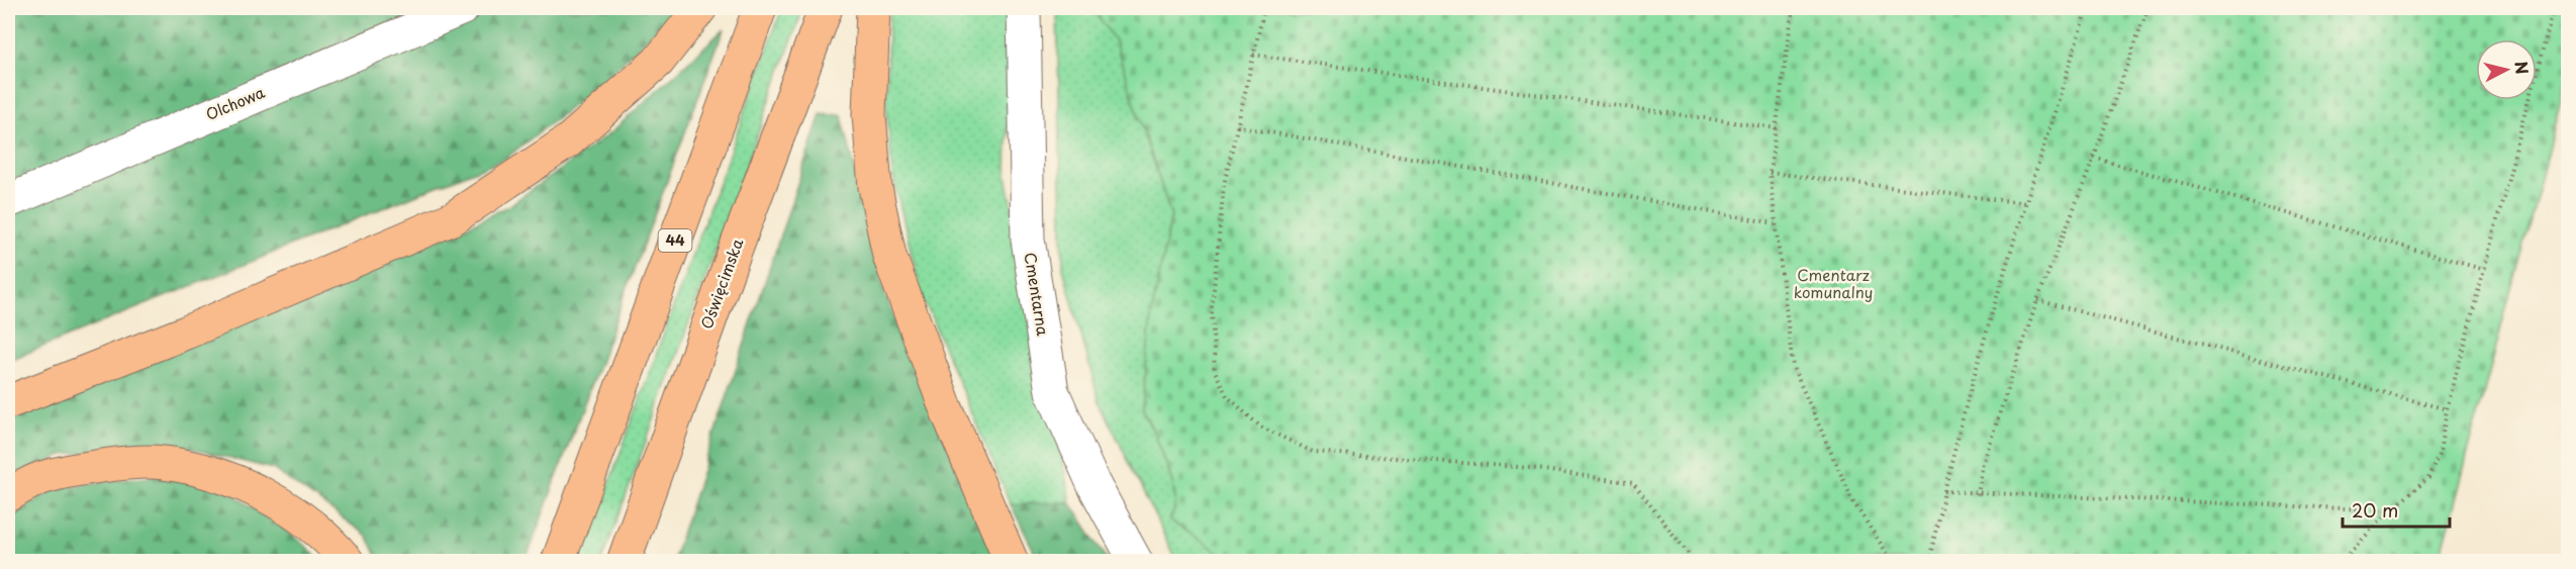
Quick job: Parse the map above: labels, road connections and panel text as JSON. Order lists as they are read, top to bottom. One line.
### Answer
{"streets":{"main road":["44","Oświęcimska"],"street":["Olchowa","Cmentarna"]},"parks":["Cmentarz komunalny"],"scale_bar":"20 m","north":"right"}
